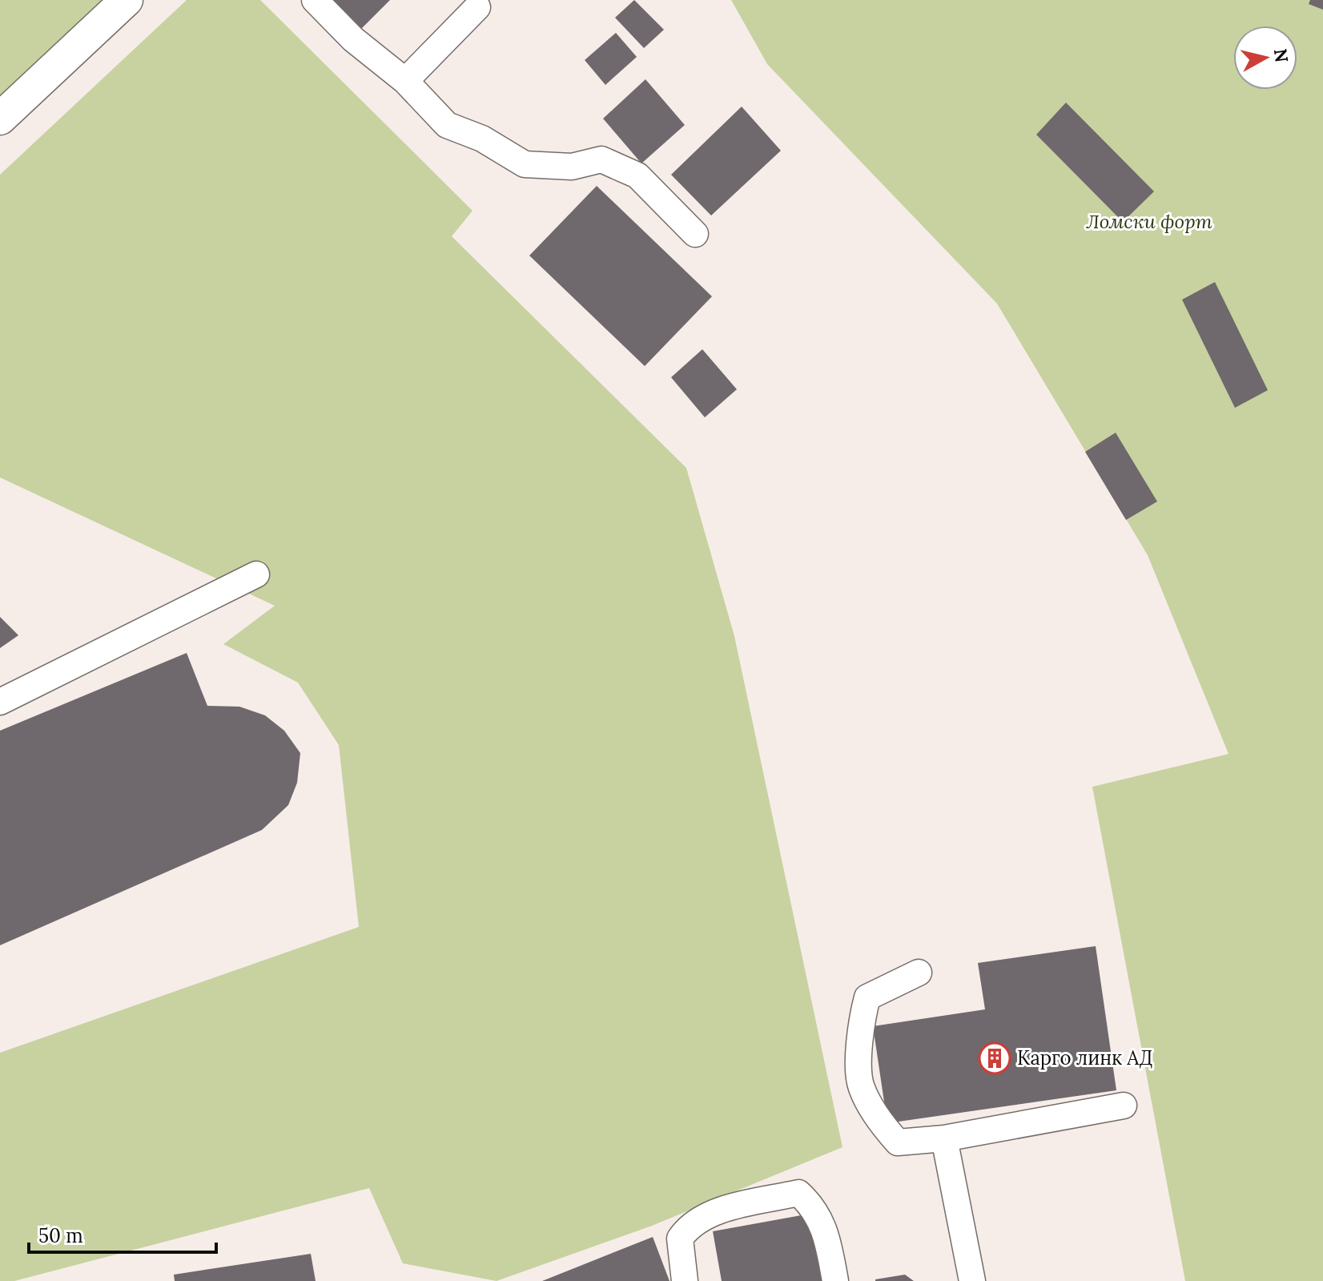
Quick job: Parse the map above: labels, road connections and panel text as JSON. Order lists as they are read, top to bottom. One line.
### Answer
{"parks":["Ломски форт"],"places":{"building":["Карго линк АД"]},"scale_bar":"50 m","north":"right"}
